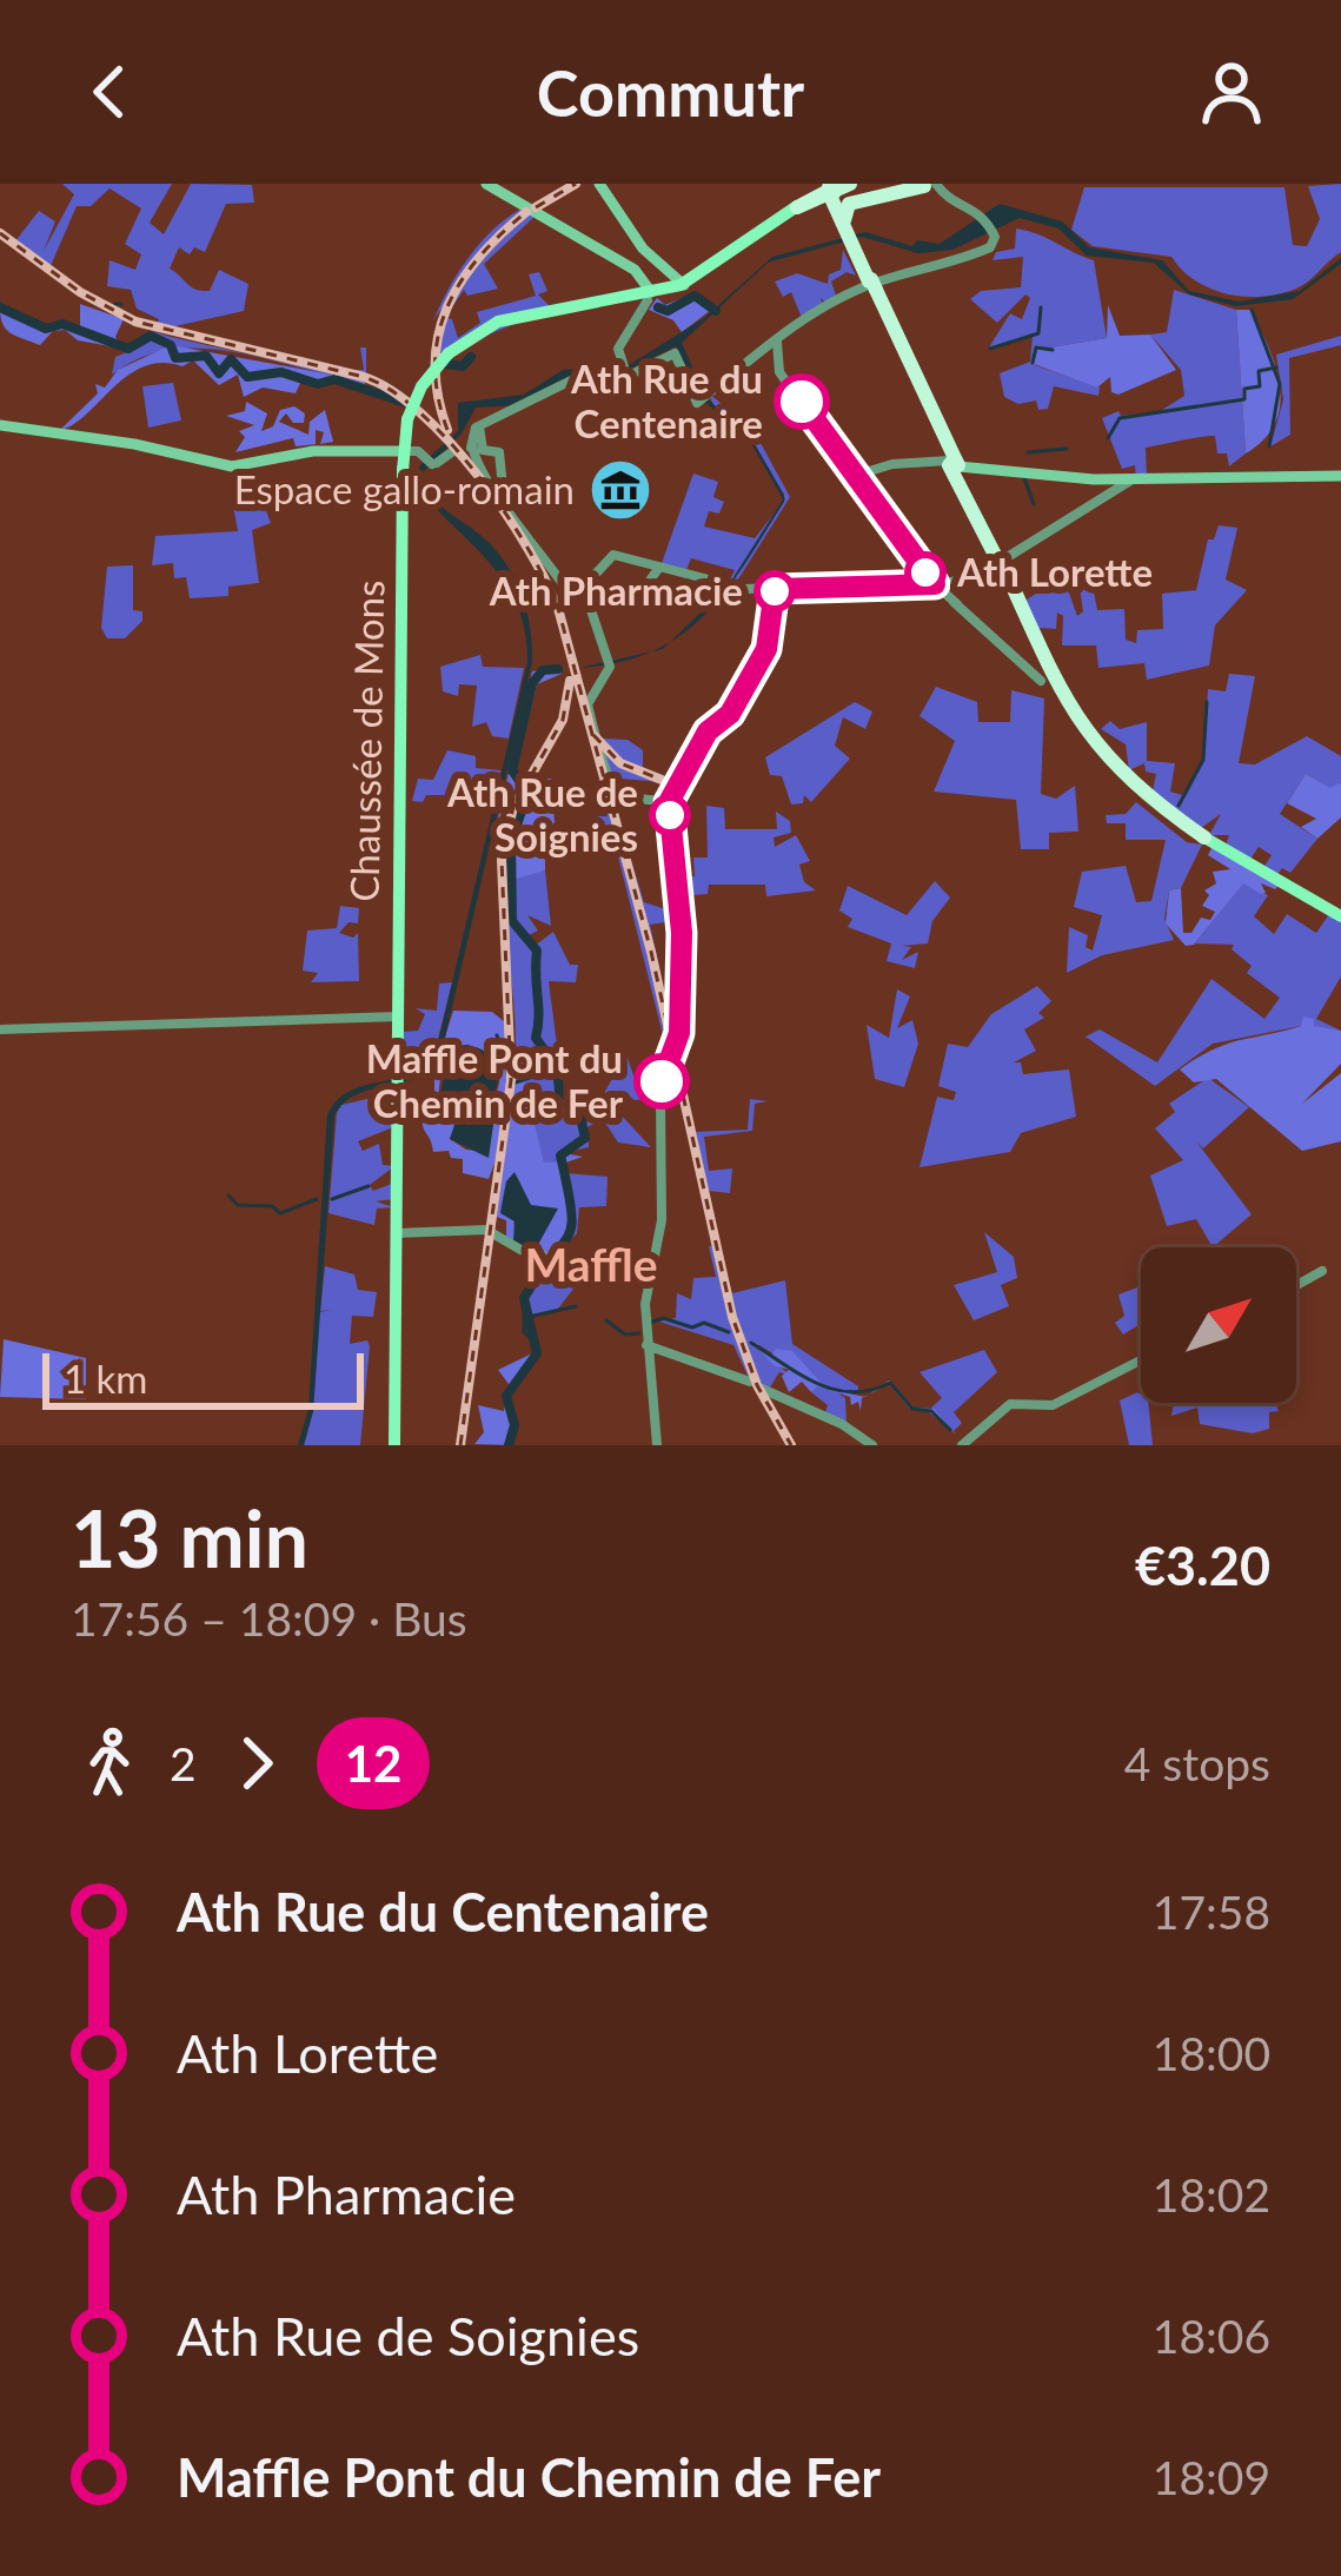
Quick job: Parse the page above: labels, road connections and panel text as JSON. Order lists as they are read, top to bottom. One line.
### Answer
{"streets":{"main road":["Chaussée de Mons"]},"districts":["Maffle"],"places":{"other":["Ath Rue du Centenaire","Ath Lorette","Ath Pharmacie","Ath Rue de Soignies","Maffle Pont du Chemin de Fer"],"museum":["Espace gallo-romain"]},"lines":["bus line 12"],"scale_bar":"1 km","north":"top right","page":{"header":"Commutr","scale":"1 km","heading":["13 min","17:56 – 18:09 · Bus","€3.20"],"legs":["2","12","4 stops"],"list":[{"name":"Ath Rue du Centenaire","value":"17:58"},{"name":"Ath Lorette","value":"18:00"},{"name":"Ath Pharmacie","value":"18:02"},{"name":"Ath Rue de Soignies","value":"18:06"},{"name":"Maffle Pont du Chemin de Fer","value":"18:09"}]}}
